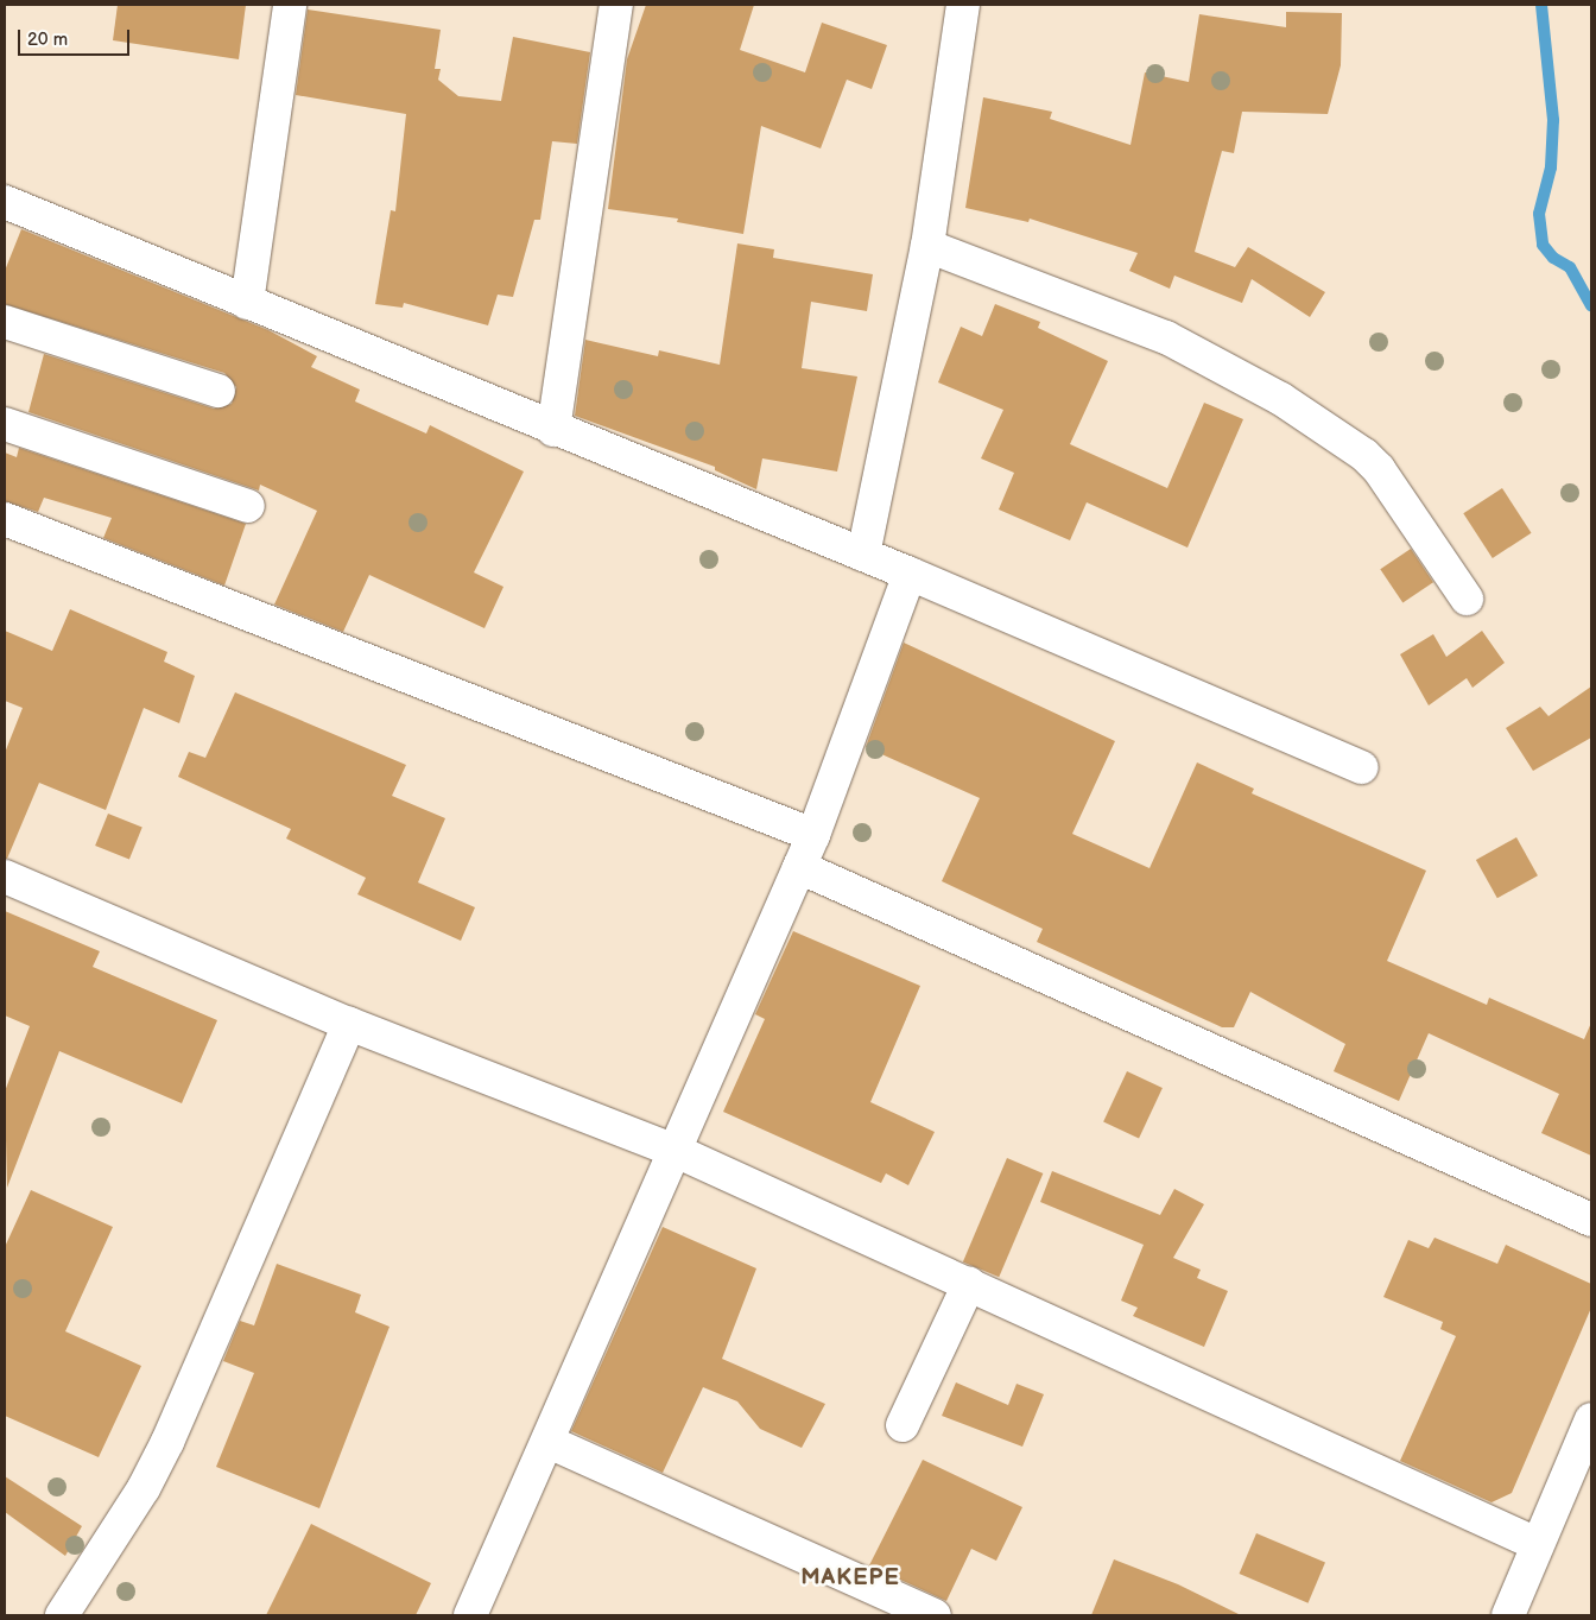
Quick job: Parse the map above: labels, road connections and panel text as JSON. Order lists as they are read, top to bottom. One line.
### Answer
{"districts":["MAKEPE"],"scale_bar":"20 m"}
